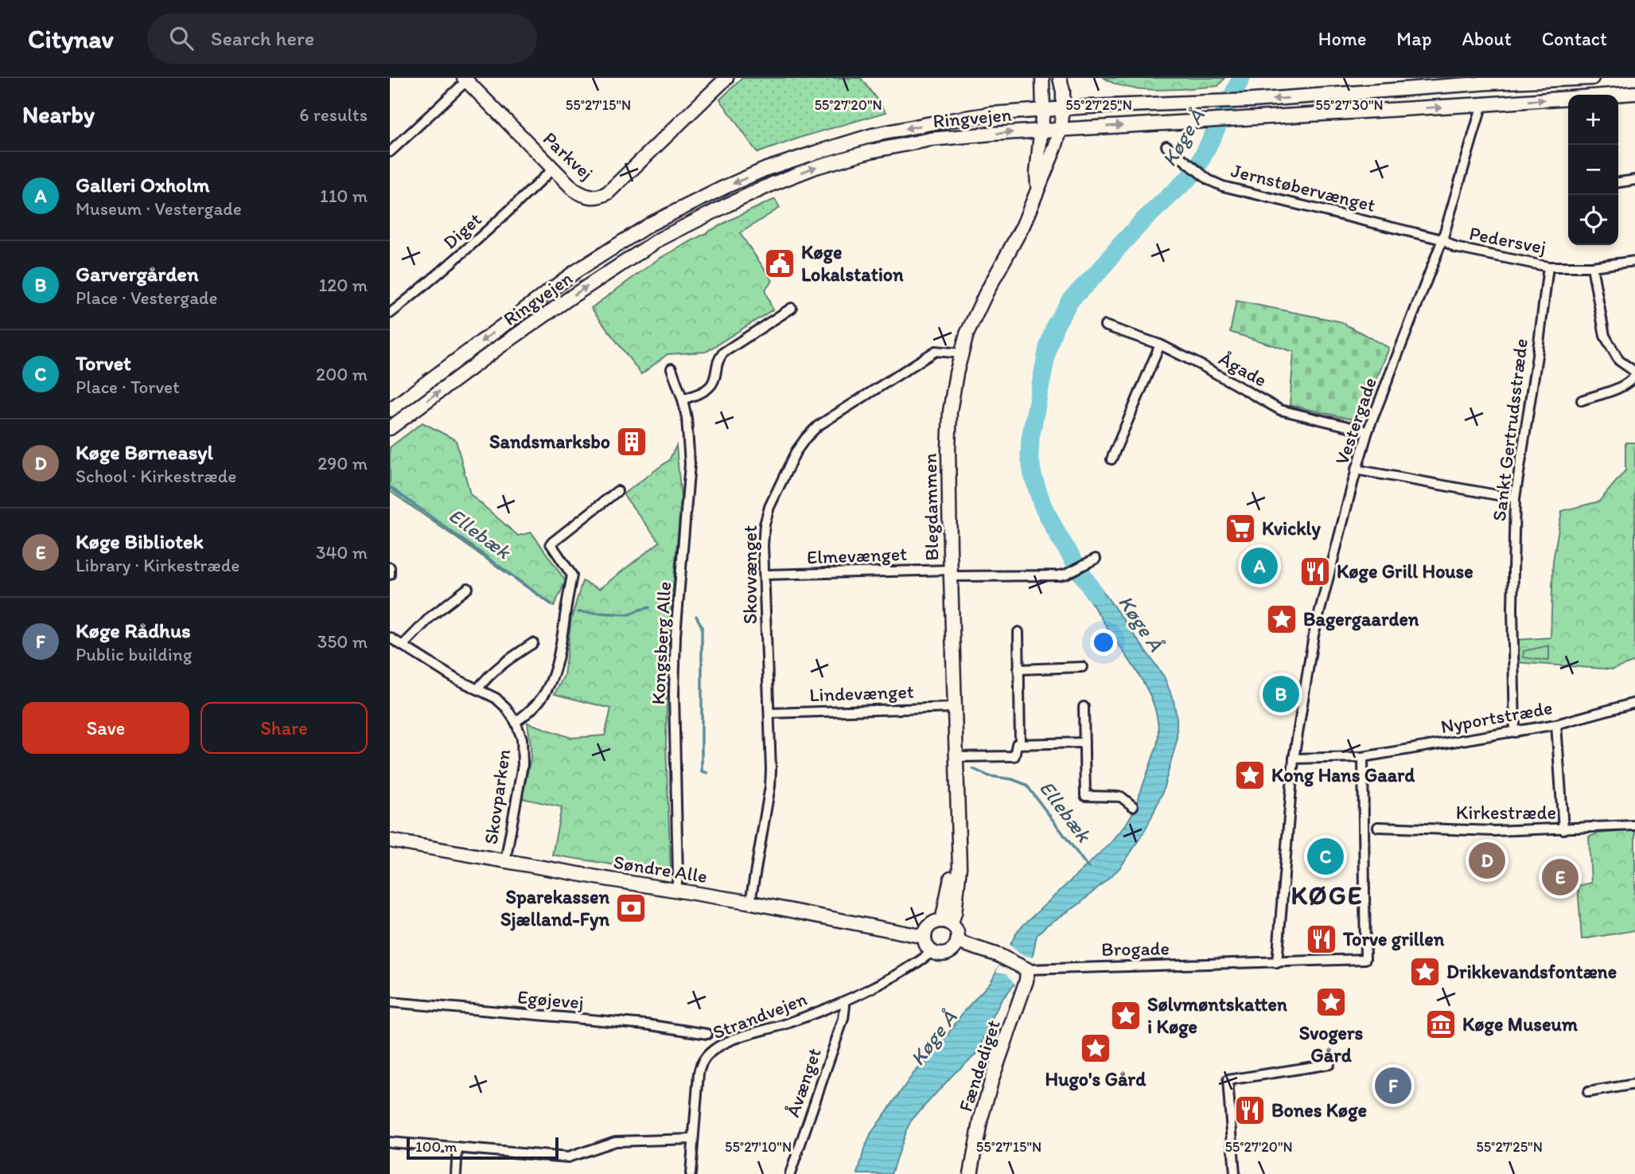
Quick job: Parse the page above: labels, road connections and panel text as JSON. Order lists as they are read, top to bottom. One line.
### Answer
{"streets":{"main road":["Ringvejen","Parkvej","Blegdammen","Søndre Alle","Brogade","Fændediget"],"street":["Jernstøbervænget","Diget","Pedersvej","Ågade","Vestergade","Sankt Gertrudsstræde","Elmevænget","Skovvænget","Kongsberg Alle","Lindevænget","Nyportstræde","Skovparken","Kirkestræde","Egøjevej","Strandvejen","Åvænget"]},"crossings":[["Ringvejen","Vestergade"],["Ringvejen","Blegdammen"],["Parkvej","Diget"],["Jernstøbervænget","Pedersvej"],["Jernstøbervænget","Vestergade"],["Pedersvej","Vestergade"],["Pedersvej","Sankt Gertrudsstræde"],["Ågade","Vestergade"],["Vestergade","Nyportstræde"],["Vestergade","Brogade"],["Sankt Gertrudsstræde","Nyportstræde"],["Blegdammen","Elmevænget"],["Blegdammen","Skovvænget"],["Blegdammen","Lindevænget"],["Blegdammen","Søndre Alle"],["Blegdammen","Brogade"],["Blegdammen","Strandvejen"],["Elmevænget","Skovvænget"],["Skovvænget","Lindevænget"],["Skovvænget","Søndre Alle"],["Kongsberg Alle","Søndre Alle"],["Nyportstræde","Brogade"],["Skovparken","Søndre Alle"],["Søndre Alle","Brogade"],["Søndre Alle","Strandvejen"],["Brogade","Strandvejen"],["Brogade","Fændediget"],["Strandvejen","Åvænget"]],"districts":["KØGE"],"water":["Køge Å","Ellebæk"],"places":{"public building":["Køge Lokalstation"],"building":["Sandsmarksbo"],"supermarket":["Kvickly"],"restaurant":["Køge Grill House","Torve grillen","Bones Køge"],"place":["Bagergaarden","Kong Hans Gaard","Drikkevandsfontæne","Svogers Gård","Sølvmøntskatten i Køge","Hugo's Gård"],"bank":["Sparekassen Sjælland-Fyn"],"museum":["Køge Museum"]},"scale_bar":"100 m","page":{"header":"Citynav","search":"Search here","nav":["Home","Map","About","Contact"],"heading":["Nearby","6 results"],"map_buttons":["+","−"],"list":[{"mark":"A","name":"Galleri Oxholm","note":"Museum · Vestergade","value":"110 m"},{"mark":"B","name":"Garvergården","note":"Place · Vestergade","value":"120 m"},{"mark":"C","name":"Torvet","note":"Place · Torvet","value":"200 m"},{"mark":"D","name":"Køge Børneasyl","note":"School · Kirkestræde","value":"290 m"},{"mark":"E","name":"Køge Bibliotek","note":"Library · Kirkestræde","value":"340 m"},{"mark":"F","name":"Køge Rådhus","note":"Public building","value":"350 m"}],"pins":["A","B","C","D","E","F"],"buttons":["Save","Share"],"scale":"100 m"},"coordinates":["55°27'15\"N","55°27'20\"N","55°27'25\"N","55°27'30\"N","55°27'10\"N"]}
